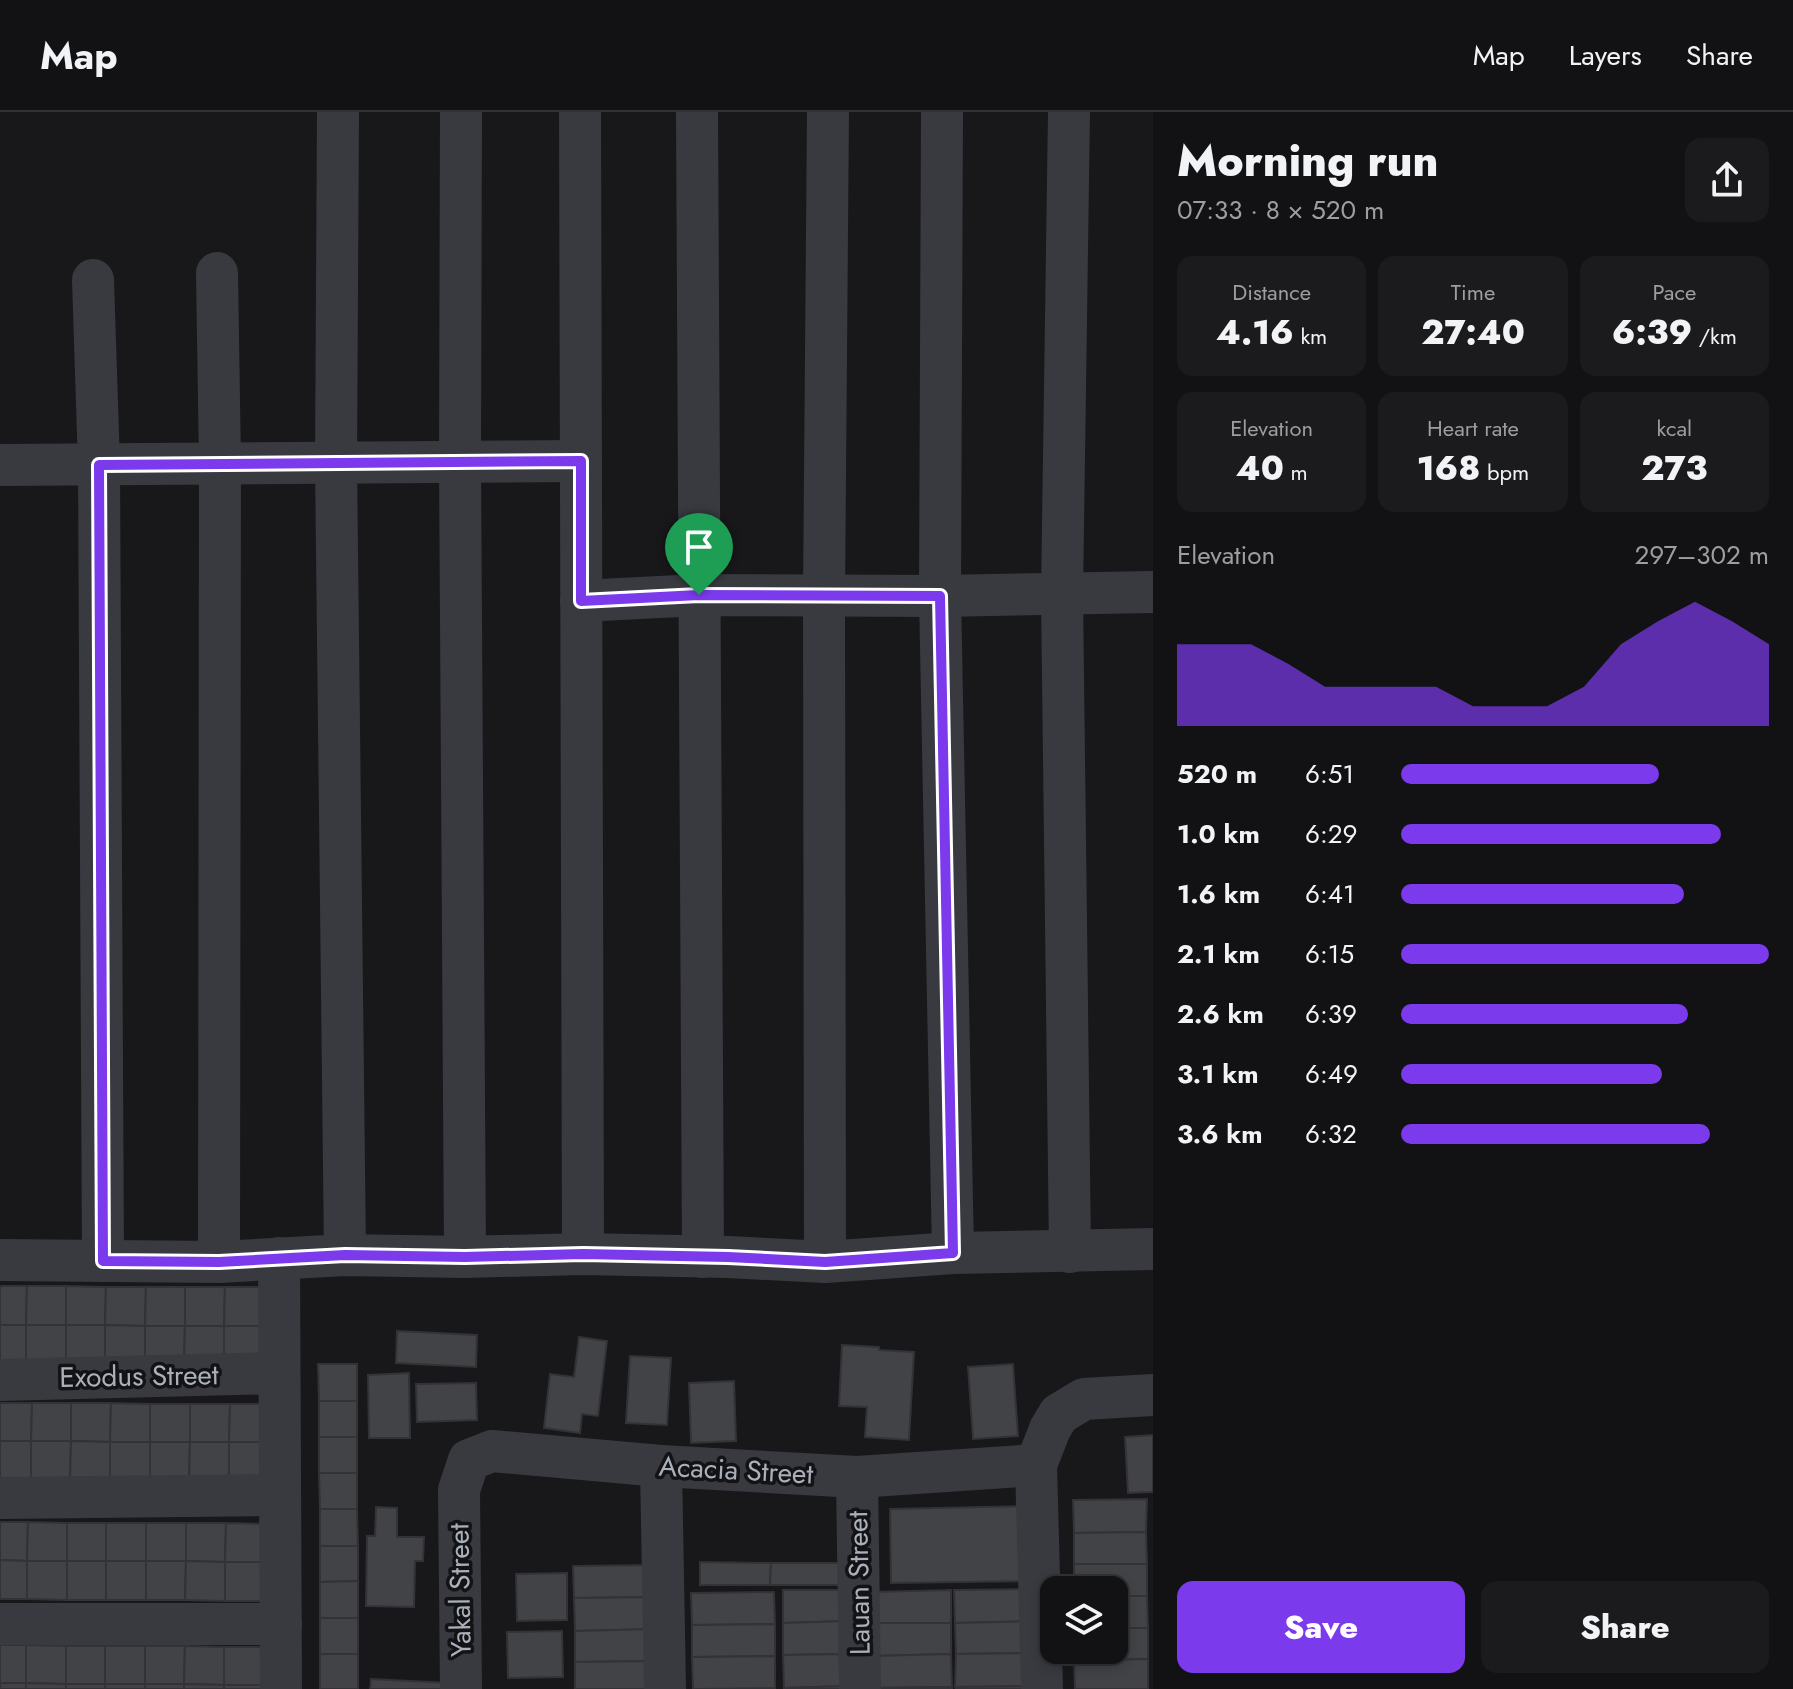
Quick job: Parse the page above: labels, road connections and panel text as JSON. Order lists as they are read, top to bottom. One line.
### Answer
{"streets":{"street":["Exodus Street","Acacia Street","Lauan Street","Yakal Street"]},"crossings":[["Acacia Street","Lauan Street"],["Acacia Street","Yakal Street"]],"page":{"header":"Map","nav":["Map","Layers","Share"],"heading":["Morning run","07:33 · 8 × 520 m"],"stats":[["Distance","4.16 km"],["Time","27:40"],["Pace","6:39 /km"],["Elevation","40 m"],["Heart rate","168 bpm"],["kcal","273"]],"chart":["Elevation","297–302 m"],"list":[{"name":"520 m","note":"6:51"},{"name":"1.0 km","note":"6:29"},{"name":"1.6 km","note":"6:41"},{"name":"2.1 km","note":"6:15"},{"name":"2.6 km","note":"6:39"},{"name":"3.1 km","note":"6:49"},{"name":"3.6 km","note":"6:32"}],"buttons":["Save","Share"]}}
